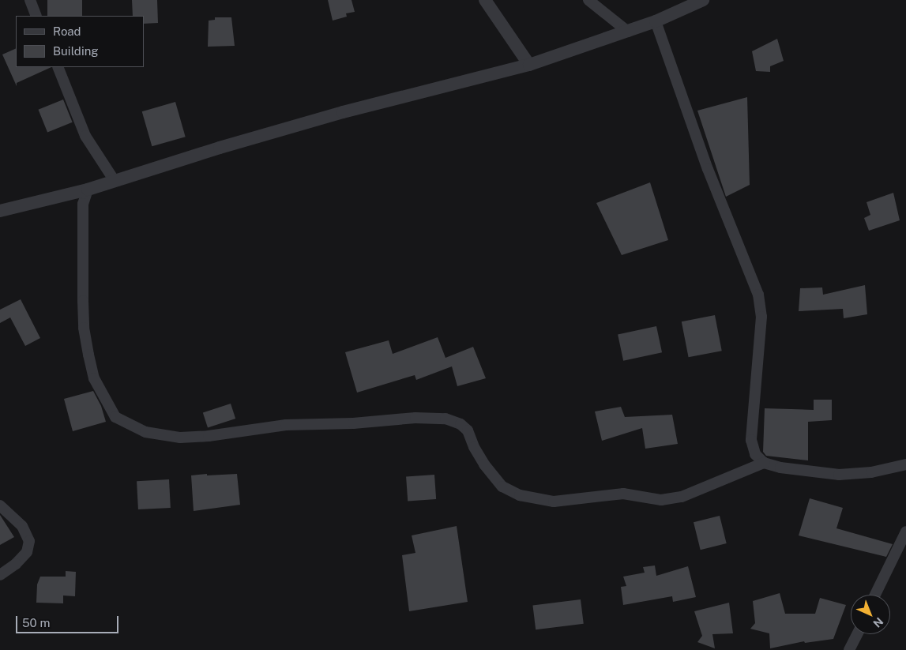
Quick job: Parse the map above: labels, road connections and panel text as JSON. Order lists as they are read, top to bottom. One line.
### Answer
{"legend":["Road","Building"],"scale_bar":"50 m","north":"bottom right"}
